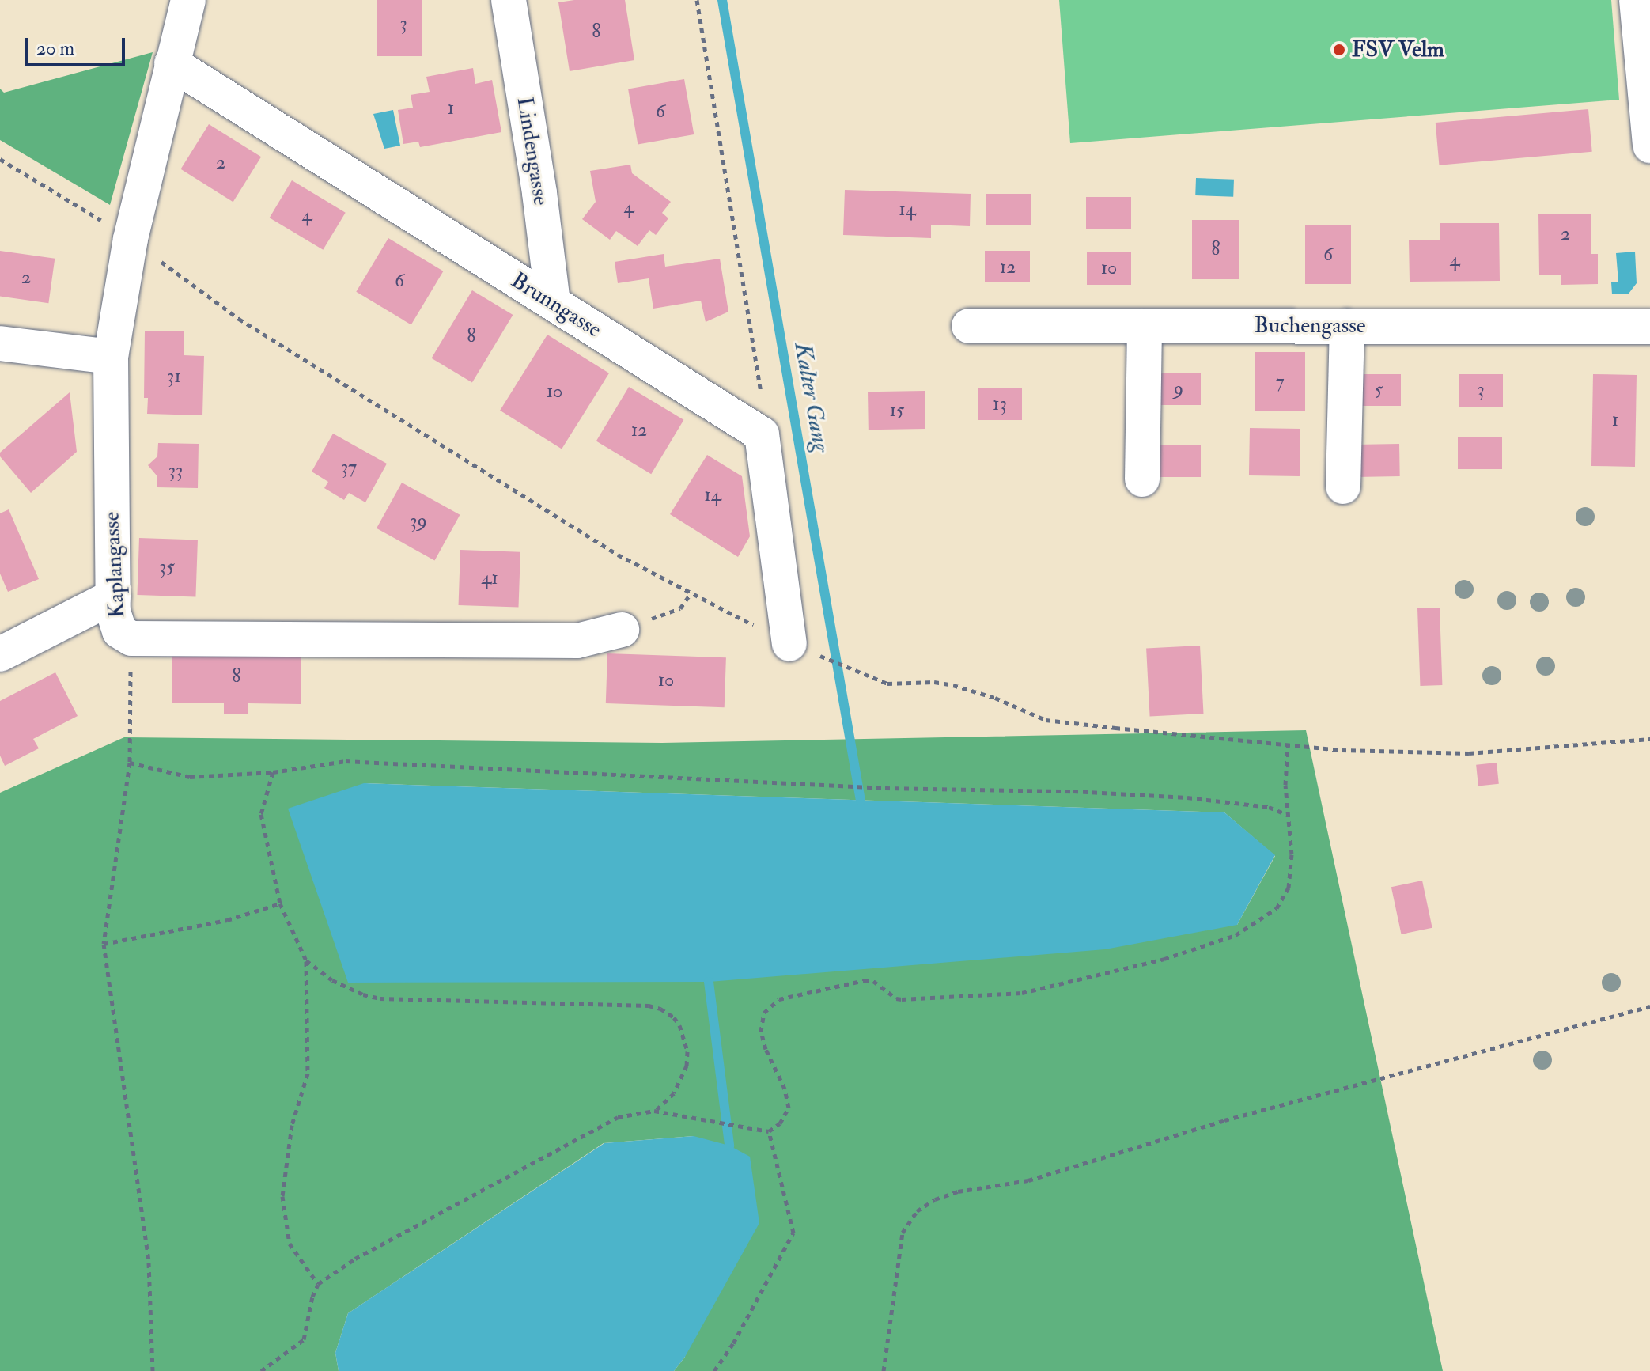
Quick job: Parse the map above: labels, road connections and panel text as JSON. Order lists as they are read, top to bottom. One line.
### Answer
{"streets":{"street":["Lindengasse","Brunngasse","Buchengasse","Kaplangasse"]},"crossings":[["Lindengasse","Brunngasse"],["Brunngasse","Kaplangasse"]],"water":["Kalter Gang"],"places":["FSV Velm"],"house_numbers":["3","8","1","6","2","4","14","4","2","8","6","4","12","10","2","6","8","31","7","9","5","3","10","13","15","1","12","37","33","14","39","35","41","8","10"],"scale_bar":"20 m"}
